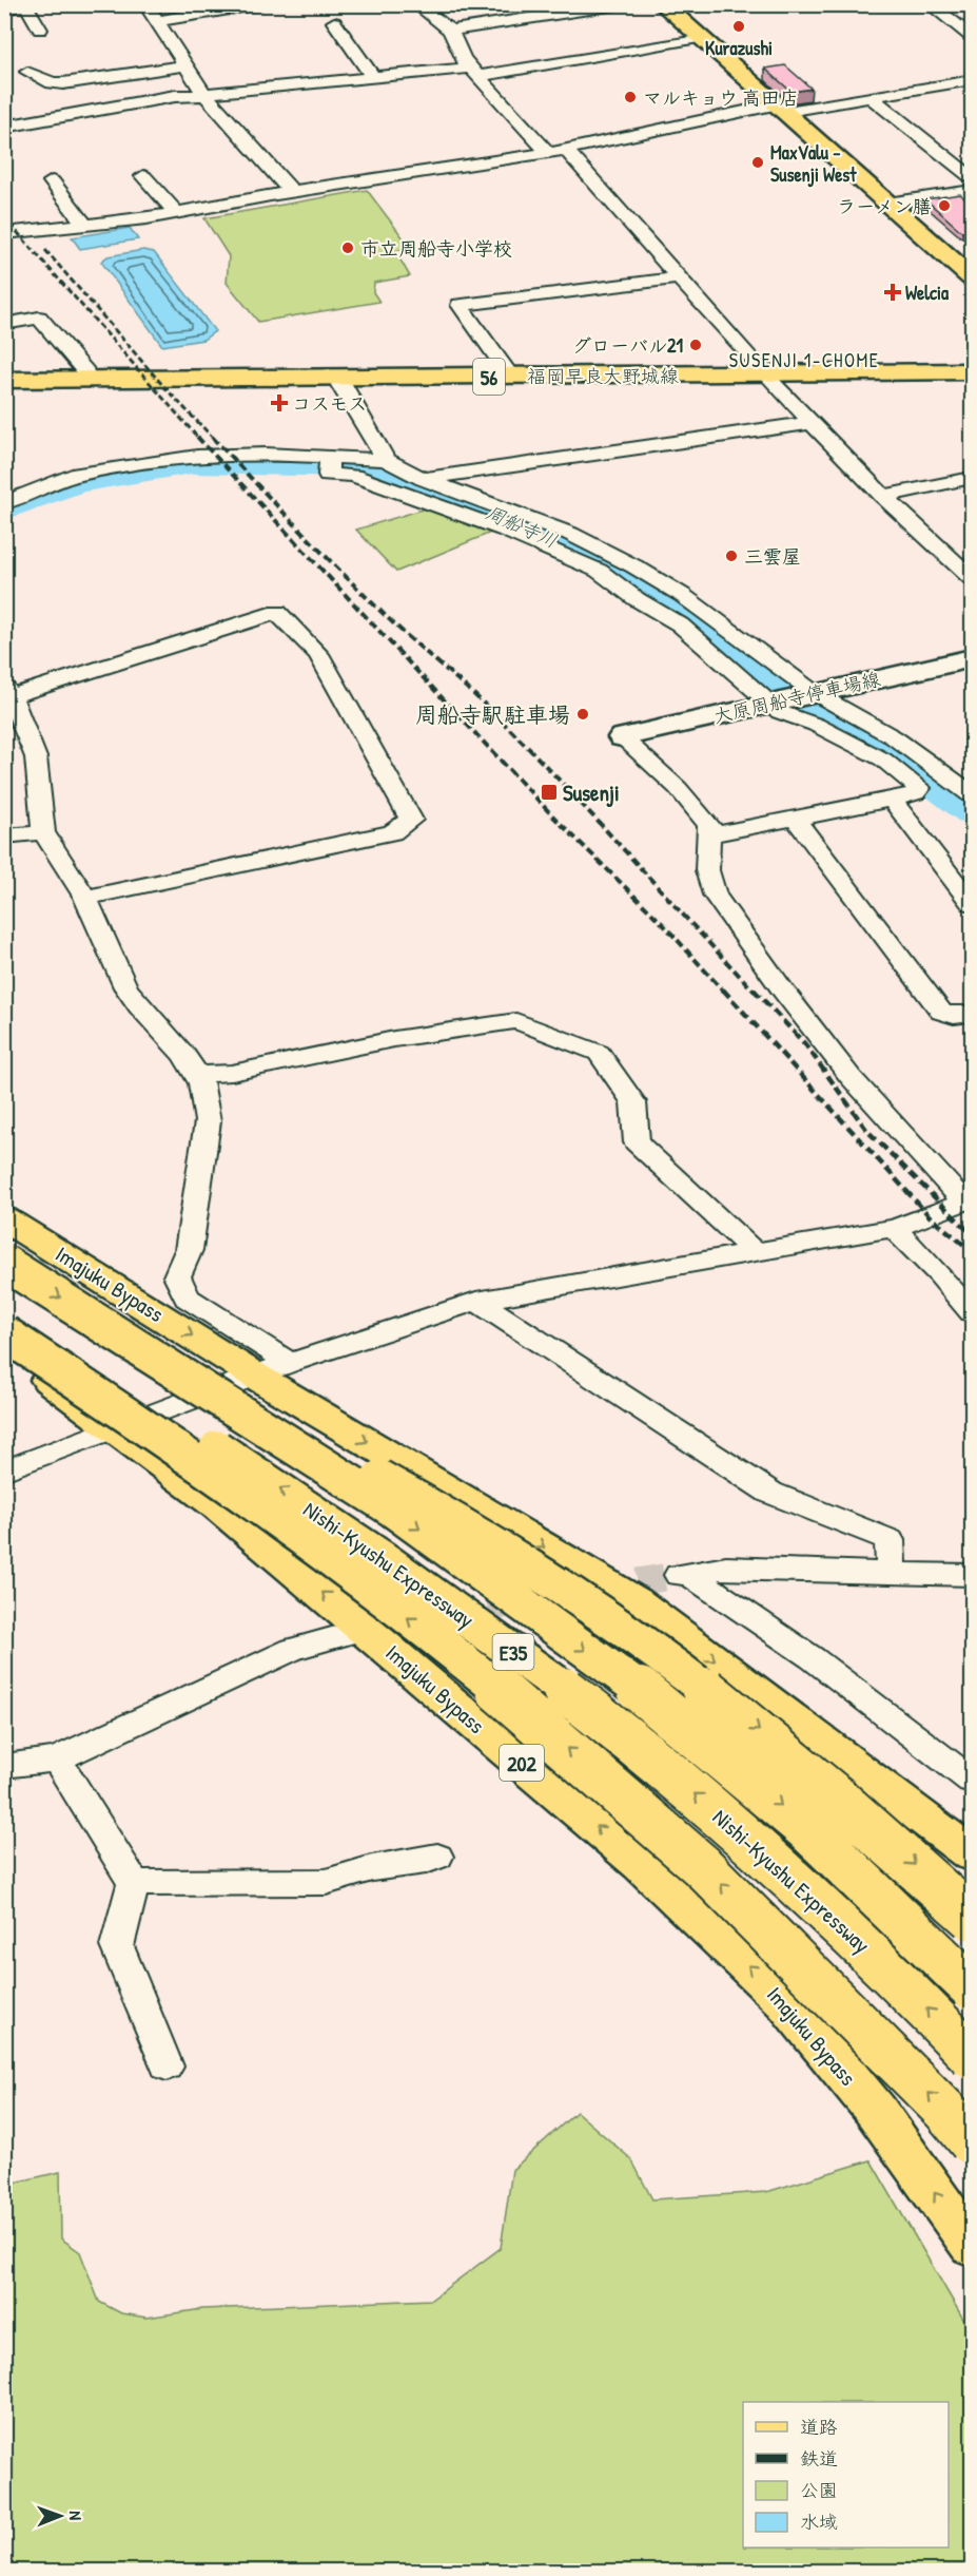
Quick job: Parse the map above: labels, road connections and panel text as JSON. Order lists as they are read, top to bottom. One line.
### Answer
{"streets":{"main road":["福岡早良大野城線","56","大原周船寺停車場線","Imajuku Bypass","Nishi-Kyushu Expressway","E35","202"]},"districts":["SUSENJI 1-CHOME"],"water":["周船寺川"],"places":{"other":["Kurazushi","マルキョウ 高田店","MaxValu - Susenji West","ラーメン膳","市立周船寺小学校","グローバル21","三雲屋","周船寺駅駐車場"],"health":["Welcia","コスモス"],"transit":["Susenji"]},"legend":["道路","鉄道","公園","水域"],"north":"right"}
